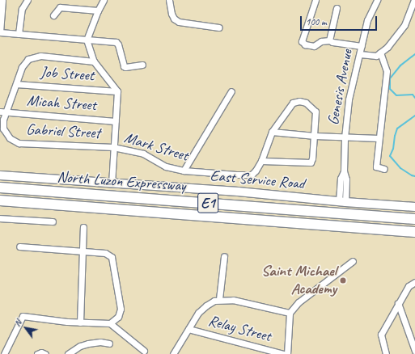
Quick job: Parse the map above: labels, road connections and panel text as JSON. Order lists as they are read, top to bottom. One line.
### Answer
{"streets":{"highway":["North Luzon Expressway","E1"],"main road":["East Service Road"],"street":["Job Street","Genesis Avenue","Micah Street","Gabriel Street","Mark Street","Relay Street"]},"crossings":[["Job Street","Gabriel Street"],["Genesis Avenue","East Service Road"],["Micah Street","Gabriel Street"],["Gabriel Street","Mark Street"]],"places":["Saint Michael Academy"],"scale_bar":"100 m","north":"top left"}
